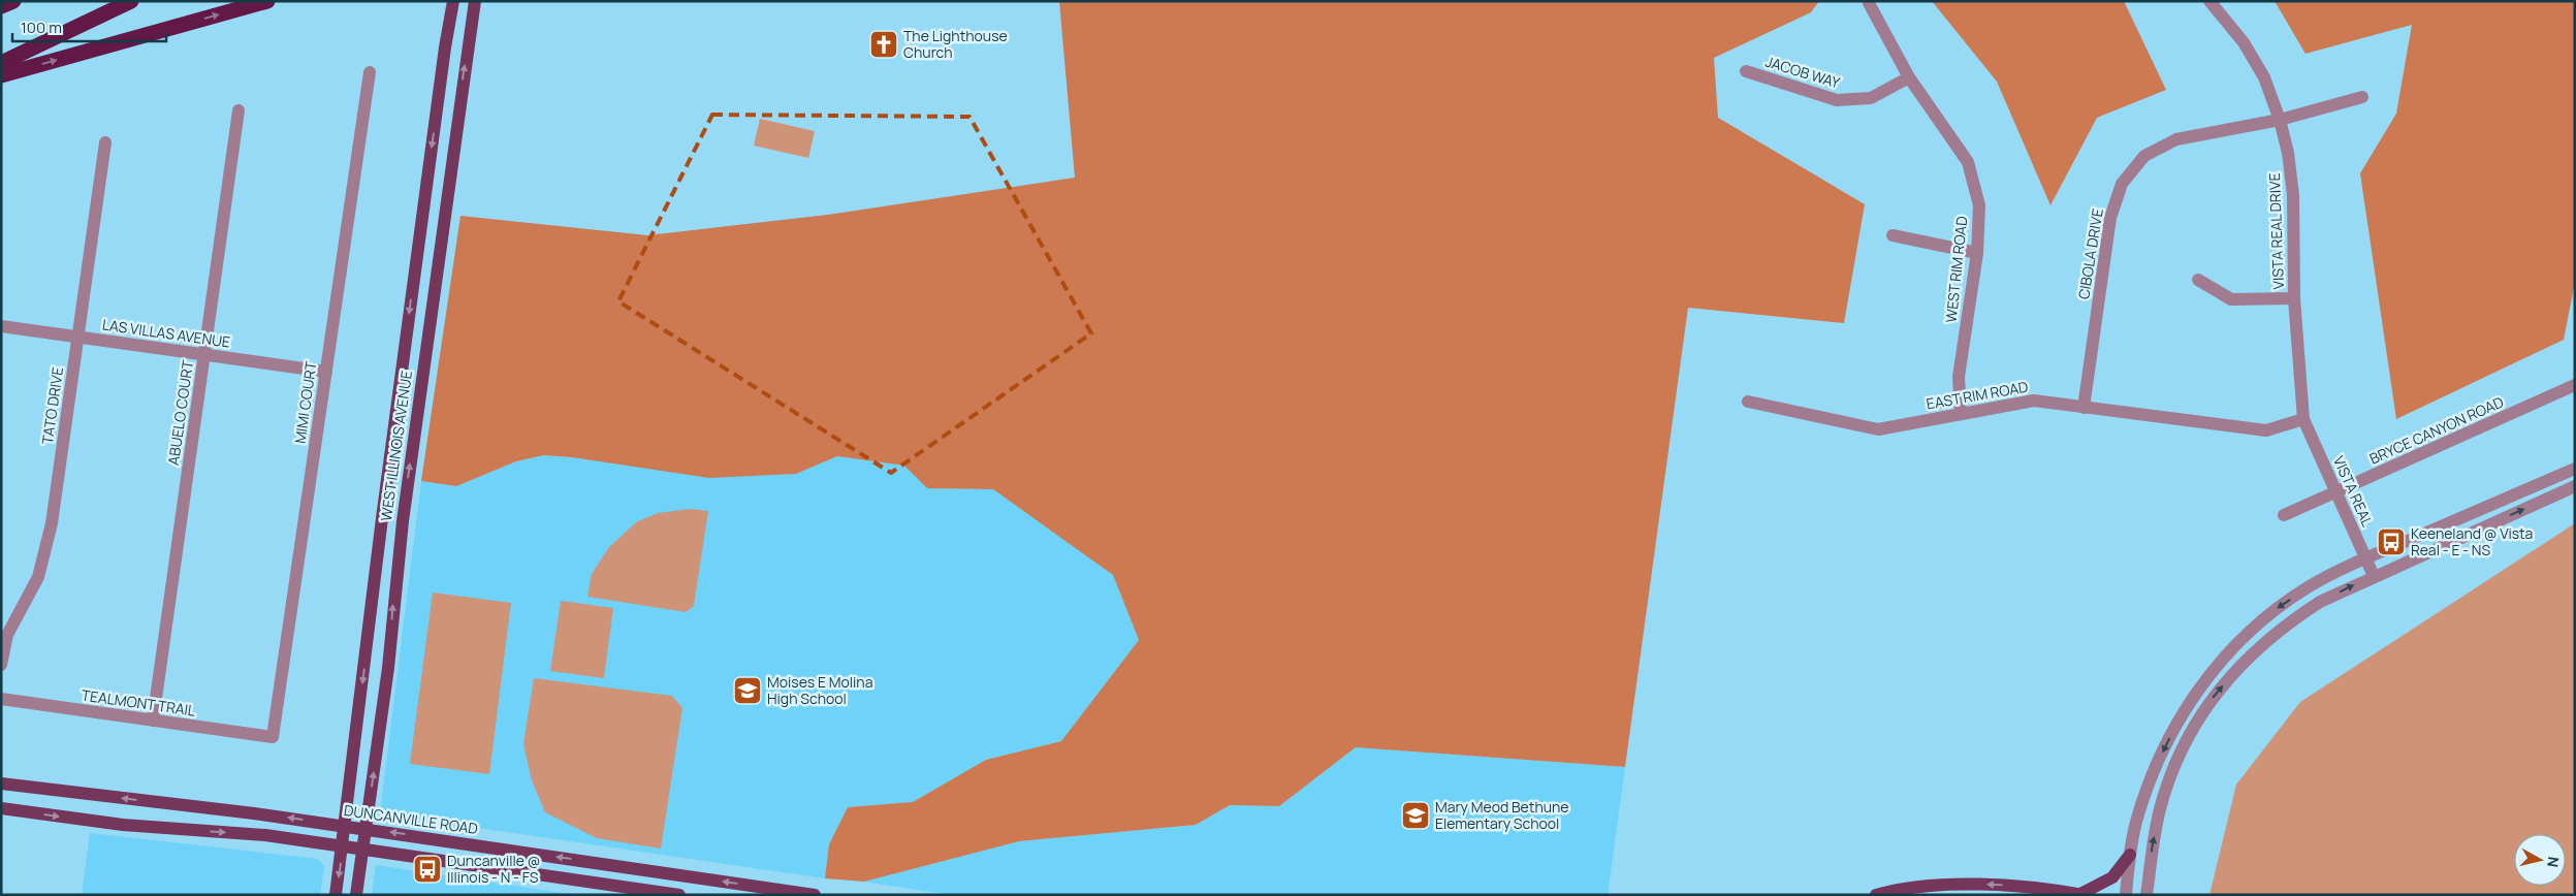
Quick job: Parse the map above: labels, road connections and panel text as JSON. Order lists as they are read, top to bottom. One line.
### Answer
{"streets":{"main road":["WEST ILLINOIS AVENUE","DUNCANVILLE ROAD"],"street":["JACOB WAY","VISTA REAL DRIVE","CIBOLA DRIVE","WEST RIM ROAD","LAS VILLAS AVENUE","EAST RIM ROAD","MIMI COURT","TATO DRIVE","ABUELO COURT","BRYCE CANYON ROAD","VISTA REAL","TEALMONT TRAIL"]},"crossings":[["JACOB WAY","WEST RIM ROAD"],["VISTA REAL DRIVE","CIBOLA DRIVE"],["VISTA REAL DRIVE","EAST RIM ROAD"],["VISTA REAL DRIVE","VISTA REAL"],["CIBOLA DRIVE","EAST RIM ROAD"],["WEST RIM ROAD","EAST RIM ROAD"],["LAS VILLAS AVENUE","MIMI COURT"],["LAS VILLAS AVENUE","TATO DRIVE"],["LAS VILLAS AVENUE","ABUELO COURT"],["MIMI COURT","TEALMONT TRAIL"],["ABUELO COURT","TEALMONT TRAIL"],["BRYCE CANYON ROAD","VISTA REAL"],["WEST ILLINOIS AVENUE","DUNCANVILLE ROAD"]],"places":{"church":["The Lighthouse Church"],"bus stop":["Keeneland @ Vista Real - E - NS","Duncanville @ Illinois - N - FS"],"school or university":["Moises E Molina High School","Mary Meod Bethune Elementary School"]},"scale_bar":"100 m","north":"right"}
